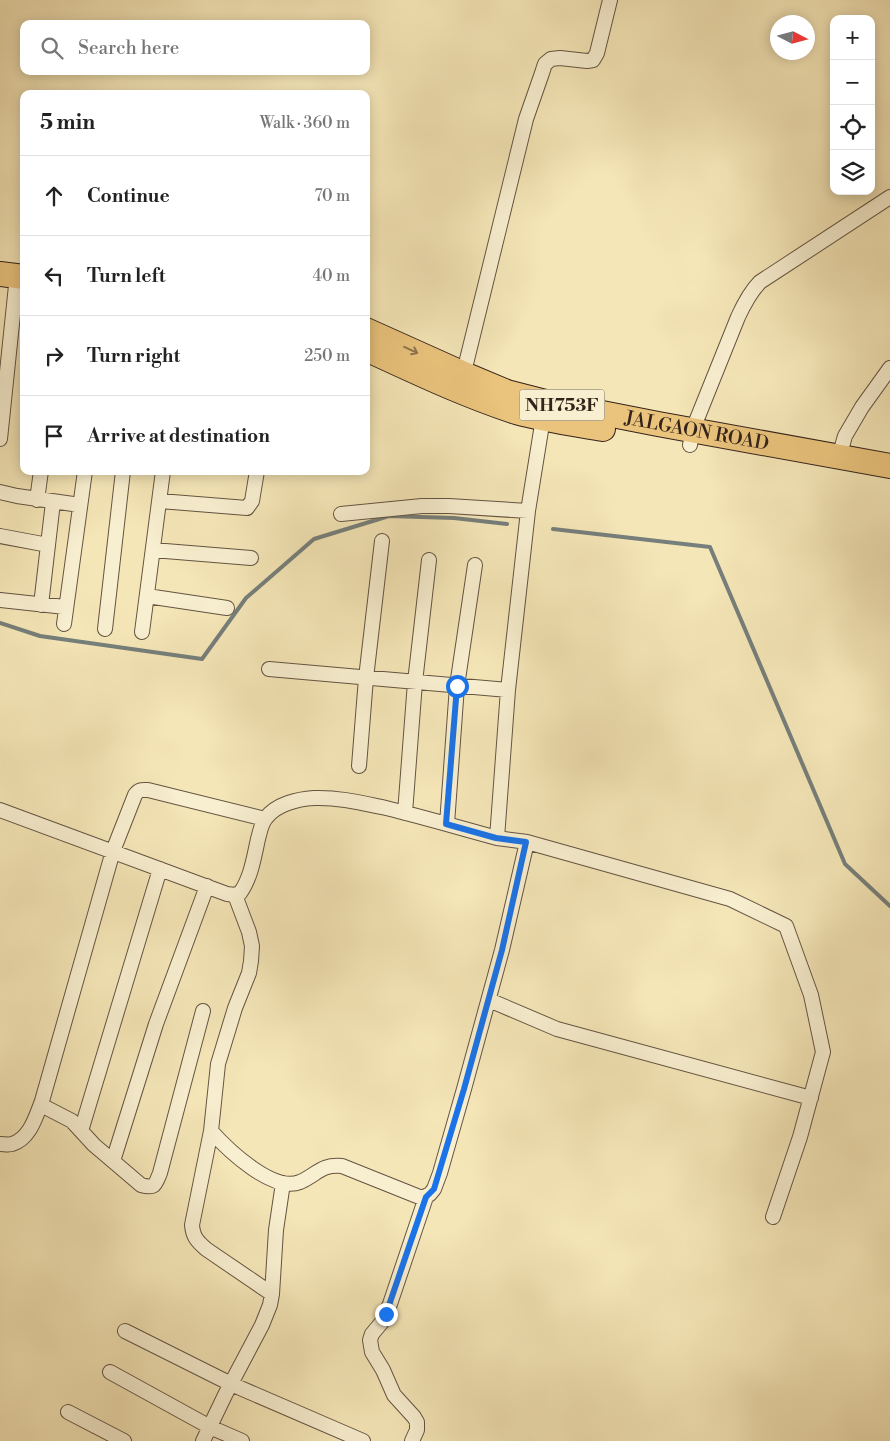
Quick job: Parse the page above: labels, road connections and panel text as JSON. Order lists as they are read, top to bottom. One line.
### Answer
{"streets":{"highway":["NH753F","JALGAON ROAD"]},"crossings":[["NH753F","JALGAON ROAD"]],"north":"right","page":{"map_buttons":["+","−"],"search":"Search here","heading":["5 min","Walk · 360 m"],"list":[["Continue","70 m"],["Turn left","40 m"],["Turn right","250 m"],"Arrive at destination"]}}
